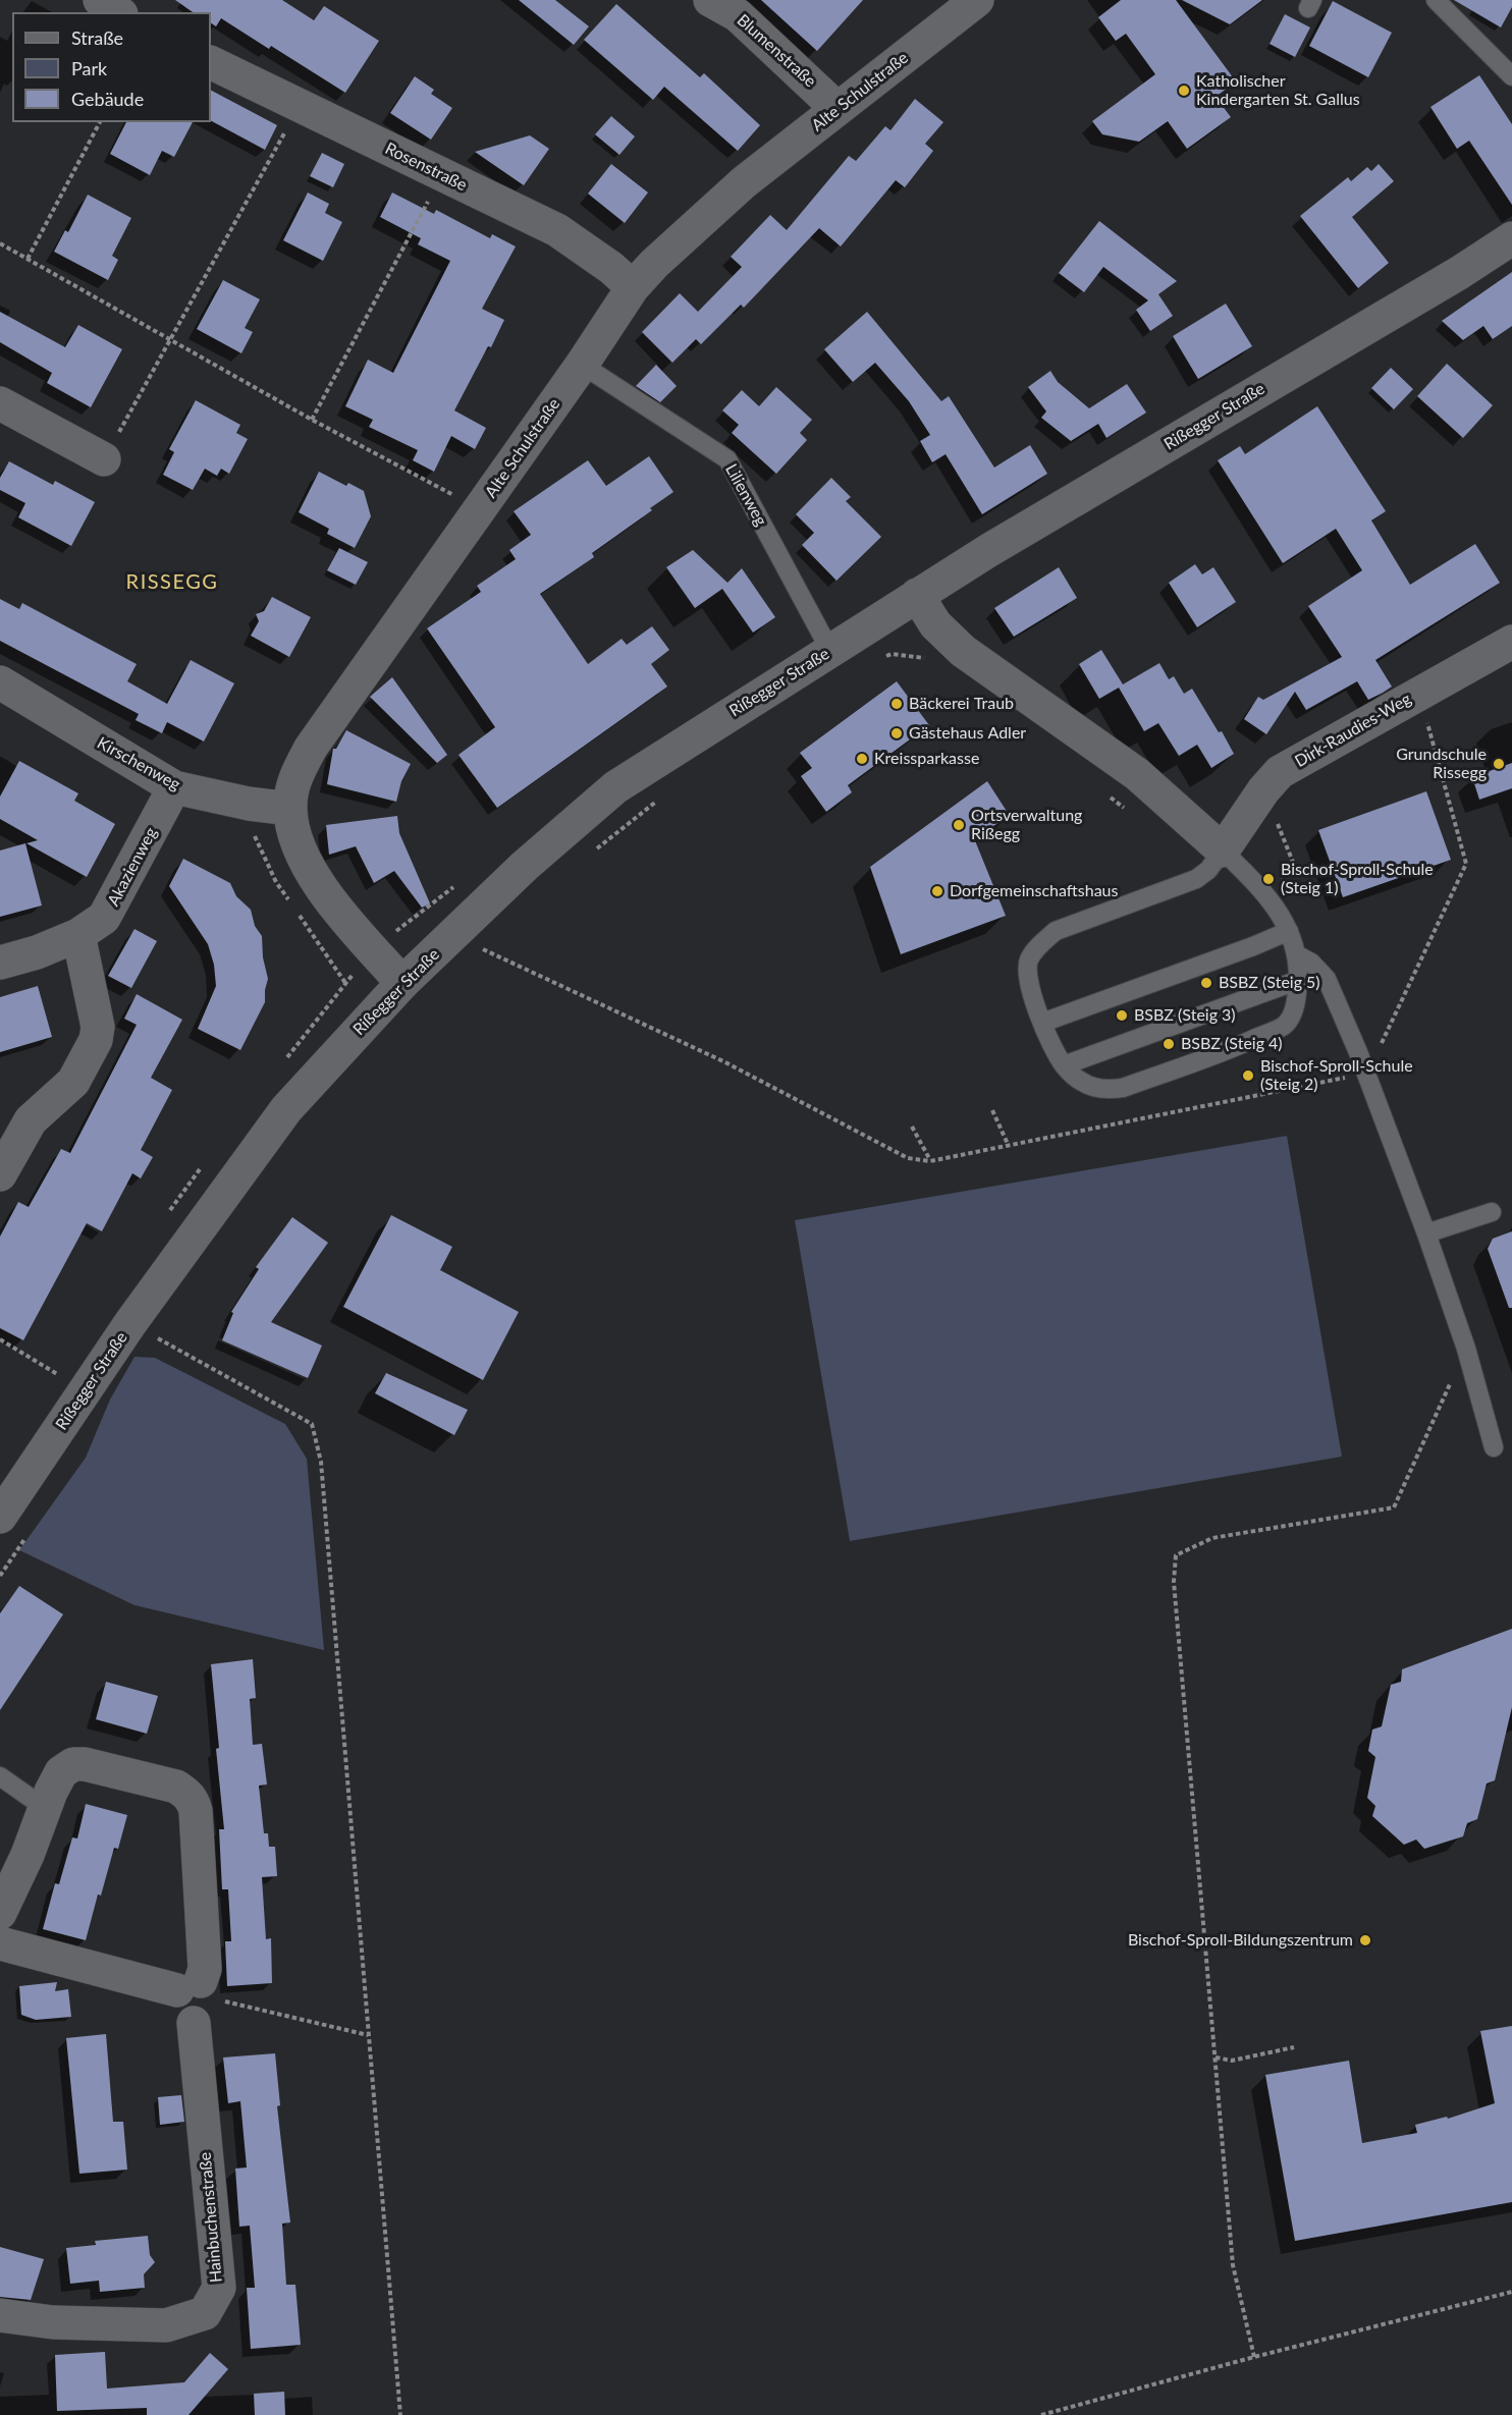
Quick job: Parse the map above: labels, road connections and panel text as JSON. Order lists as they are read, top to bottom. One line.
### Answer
{"streets":{"street":["Blumenstraße","Alte Schulstraße","Rosenstraße","Rißegger Straße","Dirk-Raudies-Weg","Kirschenweg","Akazienweg","Hainbuchenstraße"],"lane":["Lilienweg"]},"crossings":[["Blumenstraße","Alte Schulstraße"],["Alte Schulstraße","Rosenstraße"],["Alte Schulstraße","Rißegger Straße"],["Alte Schulstraße","Lilienweg"],["Alte Schulstraße","Kirschenweg"],["Rißegger Straße","Lilienweg"],["Kirschenweg","Akazienweg"]],"districts":["RISSEGG"],"places":["Katholischer Kindergarten St. Gallus","Bäckerei Traub","Gästehaus Adler","Kreissparkasse","Grundschule Rissegg","Ortsverwaltung Rißegg","Bischof-Sproll-Schule (Steig 1)","Dorfgemeinschaftshaus","BSBZ (Steig 5)","BSBZ (Steig 3)","BSBZ (Steig 4)","Bischof-Sproll-Schule (Steig 2)","Bischof-Sproll-Bildungszentrum"],"legend":["Straße","Park","Gebäude"]}
